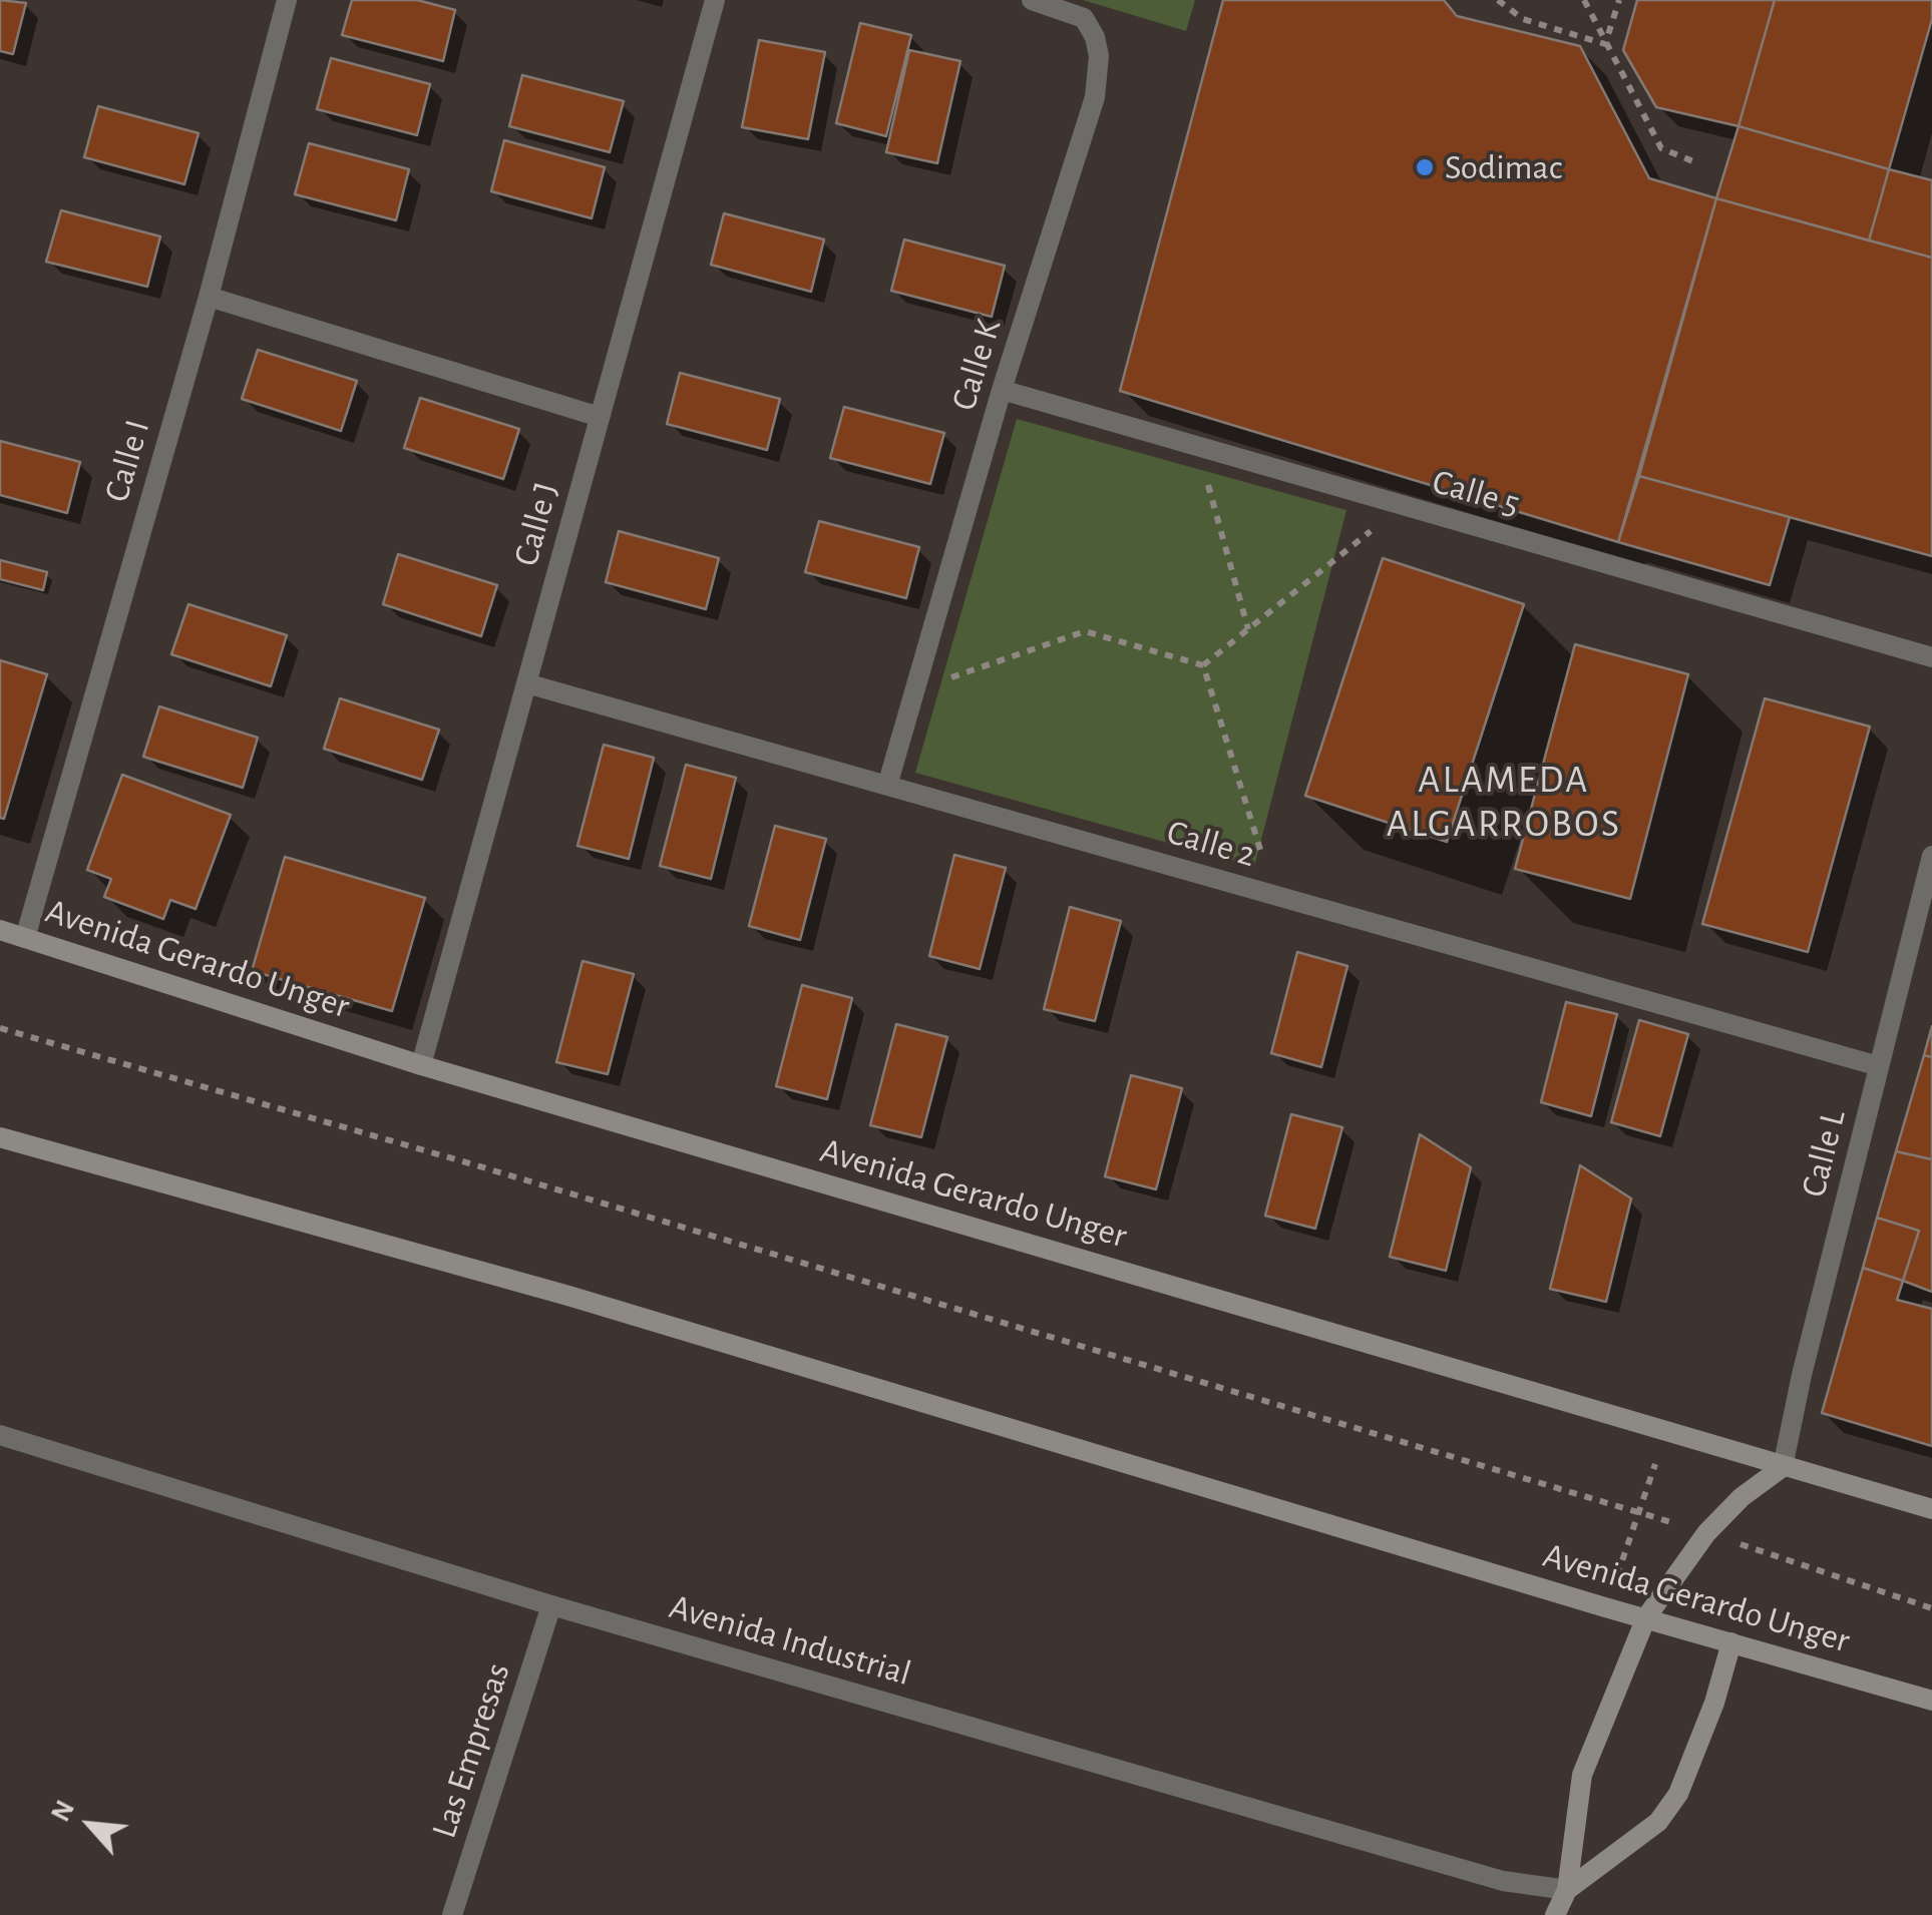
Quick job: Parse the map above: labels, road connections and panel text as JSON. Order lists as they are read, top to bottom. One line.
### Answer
{"streets":{"main road":["Avenida Gerardo Unger"],"street":["Calle K","Calle I","Calle 5","Calle J","Calle 2","Calle L","Avenida Industrial","Las Empresas"]},"crossings":[["Calle K","Calle 5"],["Calle K","Calle 2"],["Calle I","Avenida Gerardo Unger"],["Calle J","Calle 2"],["Calle J","Avenida Gerardo Unger"],["Calle 2","Calle L"],["Avenida Gerardo Unger","Calle L"],["Avenida Industrial","Las Empresas"]],"districts":["ALAMEDA ALGARROBOS"],"places":["Sodimac"],"north":"top left"}
